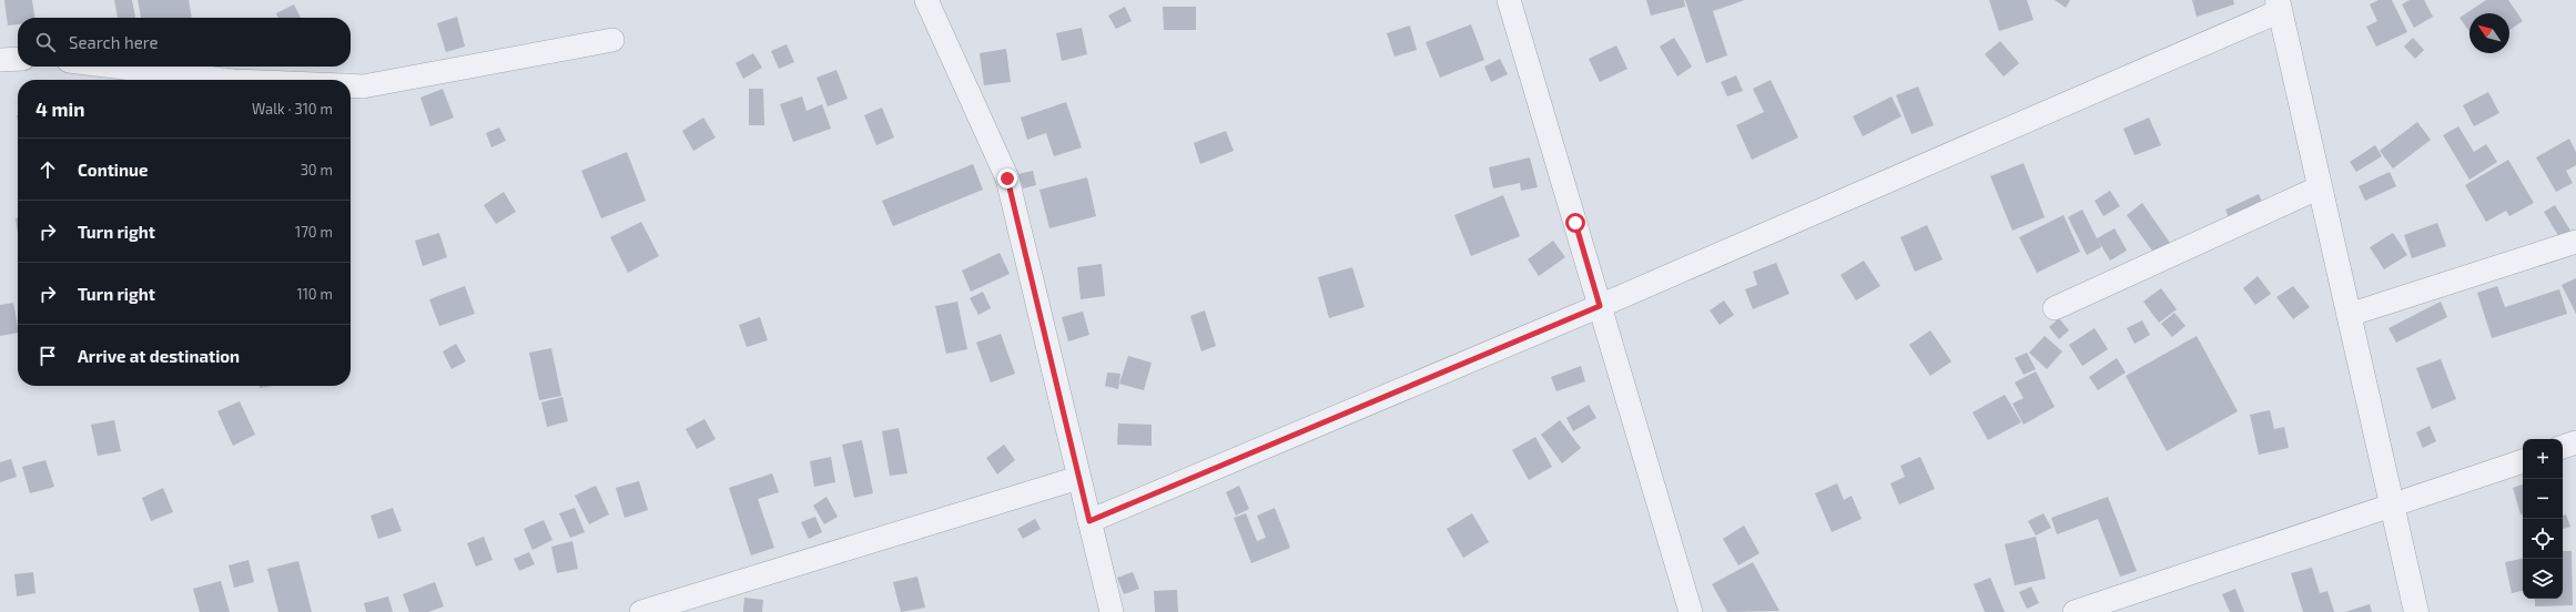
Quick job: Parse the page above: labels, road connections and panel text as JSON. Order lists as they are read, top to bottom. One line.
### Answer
{"north":"top left","page":{"search":"Search here","heading":["4 min","Walk · 310 m"],"list":[["Continue","30 m"],["Turn right","170 m"],["Turn right","110 m"],"Arrive at destination"],"map_buttons":["+","−"]}}
